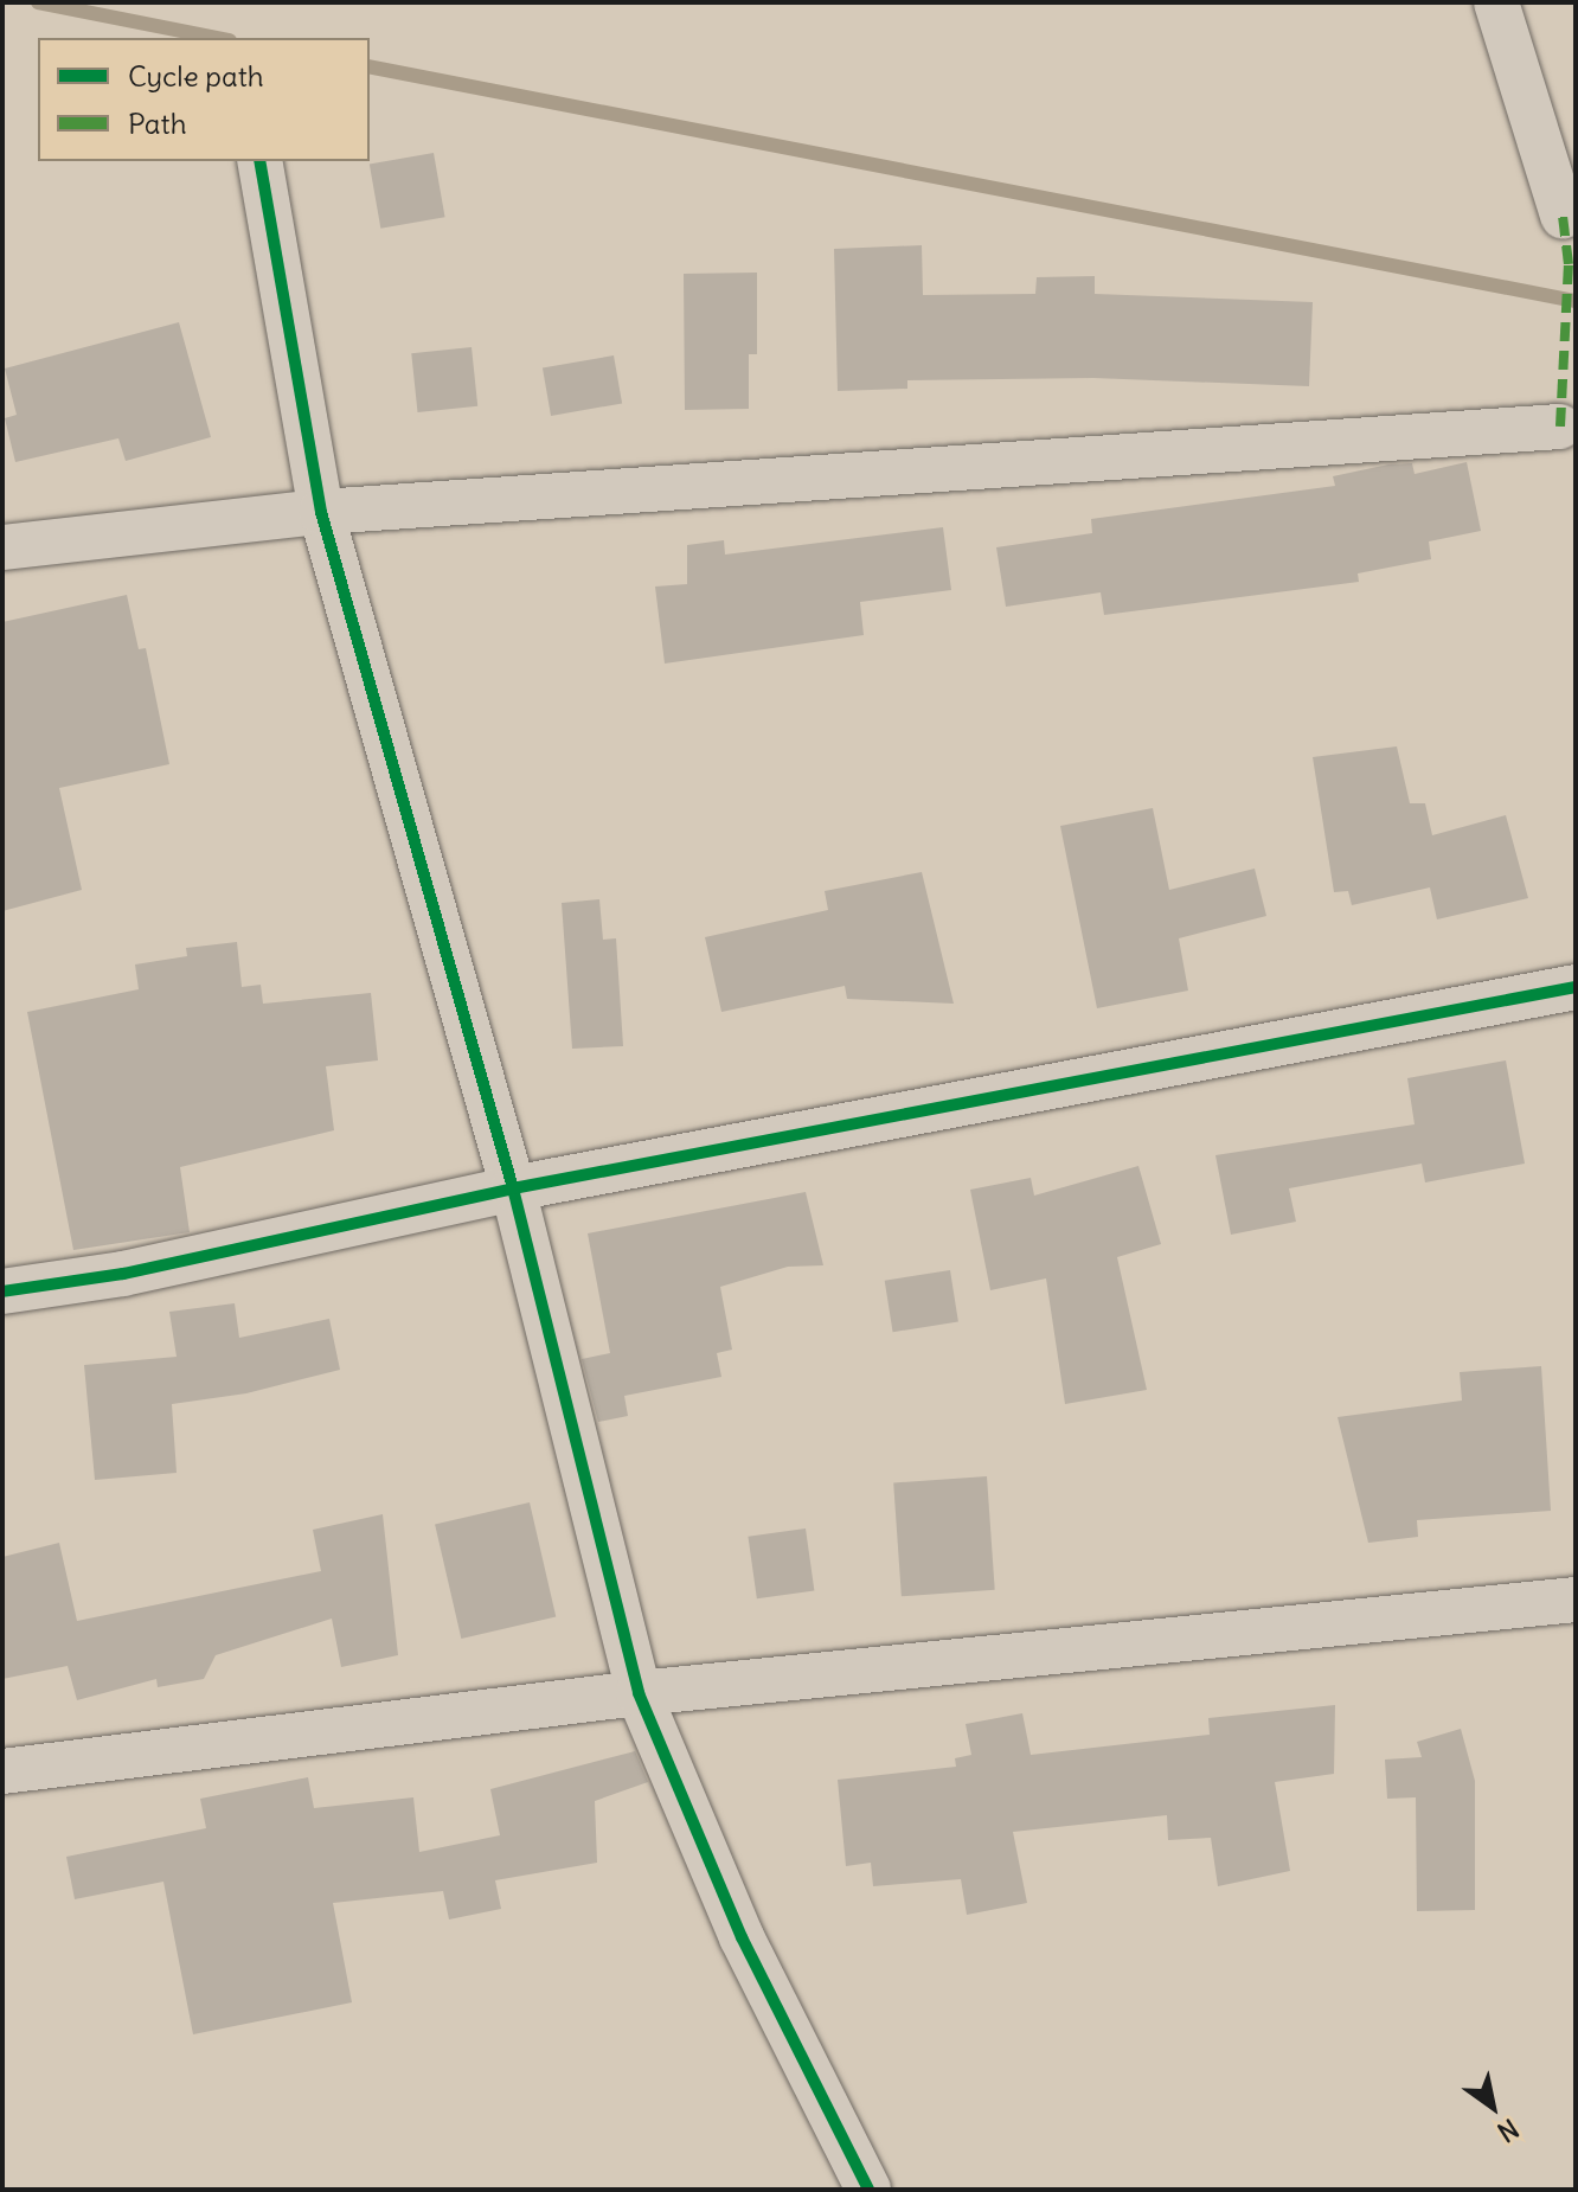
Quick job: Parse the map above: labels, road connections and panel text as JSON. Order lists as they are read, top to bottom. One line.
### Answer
{"legend":["Cycle path","Path"],"north":"bottom right"}
